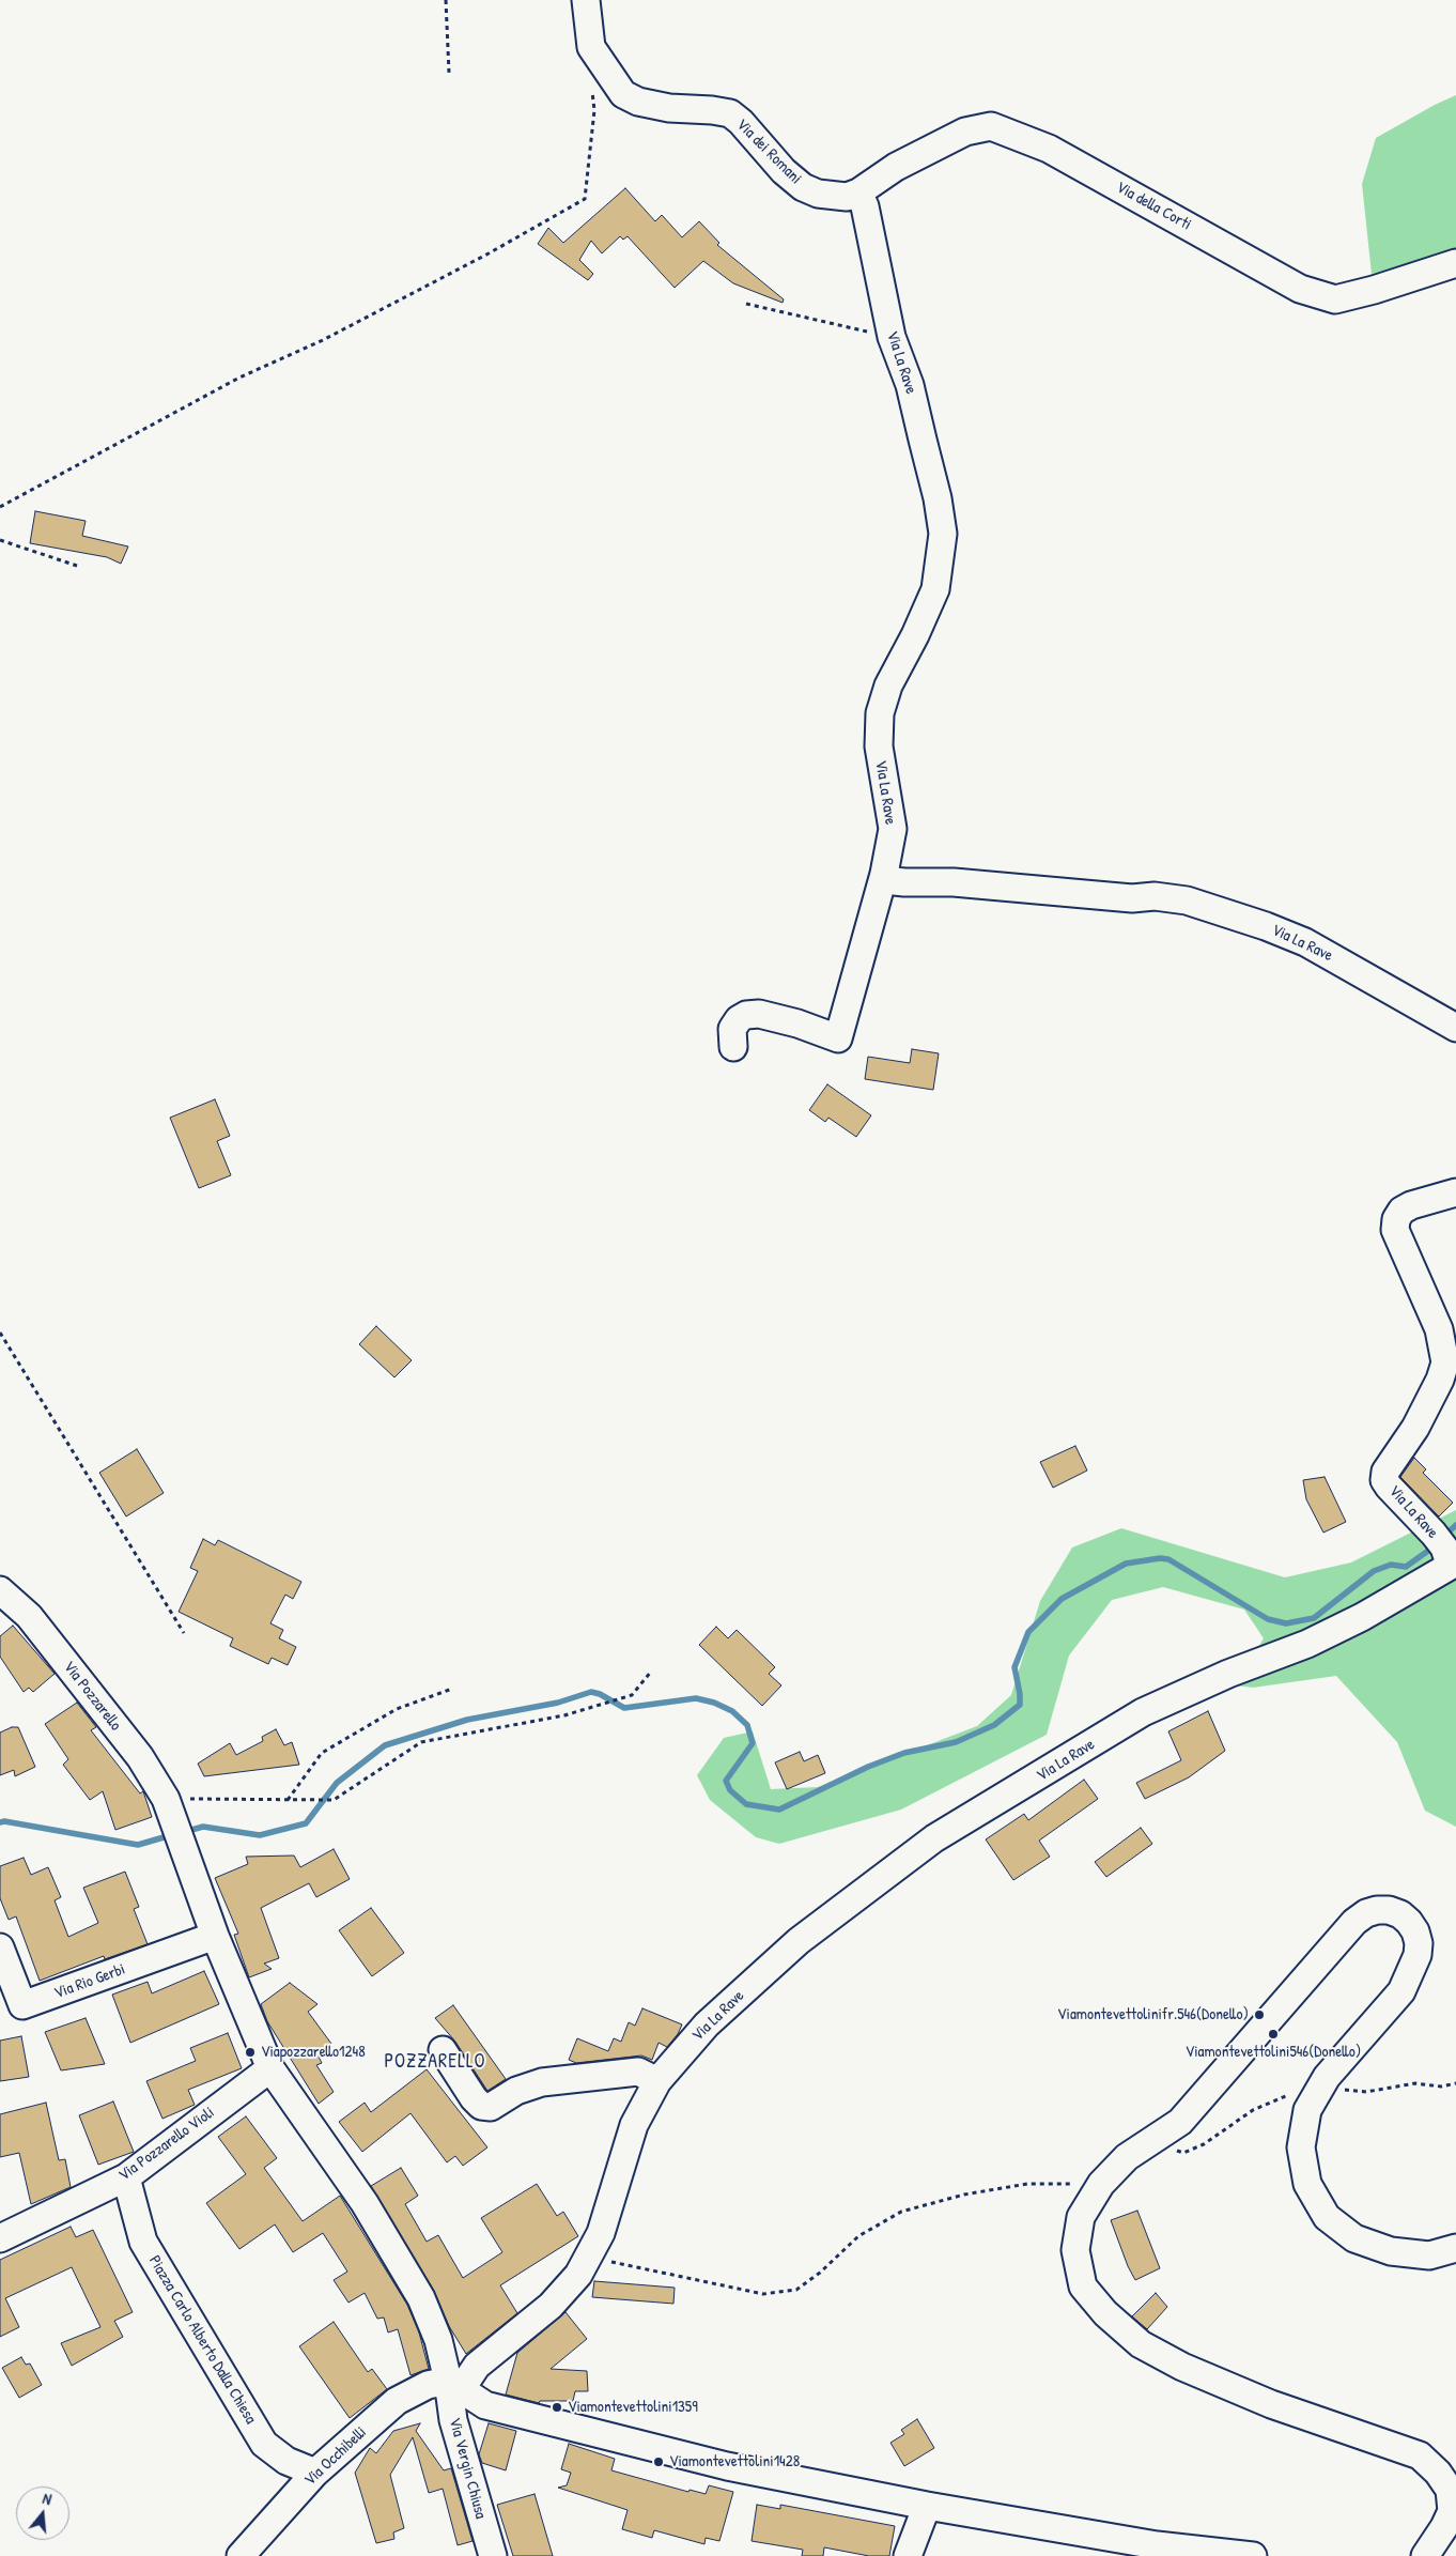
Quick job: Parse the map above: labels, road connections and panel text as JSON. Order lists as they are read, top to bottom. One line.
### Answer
{"streets":{"street":["Via dei Romani","Via della Corti","Via La Rave","Via Pozzarello","Via Rio Gerbi","Via Pozzarello Violi","Piazza Carlo Alberto Dalla Chiesa","Via Occhibelli","Via Vergin Chiusa"]},"crossings":[["Via dei Romani","Via della Corti"],["Via dei Romani","Via La Rave"],["Via della Corti","Via La Rave"],["Via La Rave","Via Occhibelli"],["Via La Rave","Via Vergin Chiusa"],["Via Pozzarello","Via Rio Gerbi"],["Via Pozzarello","Via Pozzarello Violi"],["Via Pozzarello","Via Vergin Chiusa"],["Via Pozzarello Violi","Piazza Carlo Alberto Dalla Chiesa"],["Via Pozzarello Violi","Via Vergin Chiusa"],["Piazza Carlo Alberto Dalla Chiesa","Via Occhibelli"],["Via Occhibelli","Via Vergin Chiusa"]],"districts":["POZZARELLO"],"places":["Viamontevettolinifr.546(Donello)","Viamontevettolini546(Donello)","Viapozzarello1248","Viamontevettolini1359","Viamontevettolini1428"],"north":"top"}
